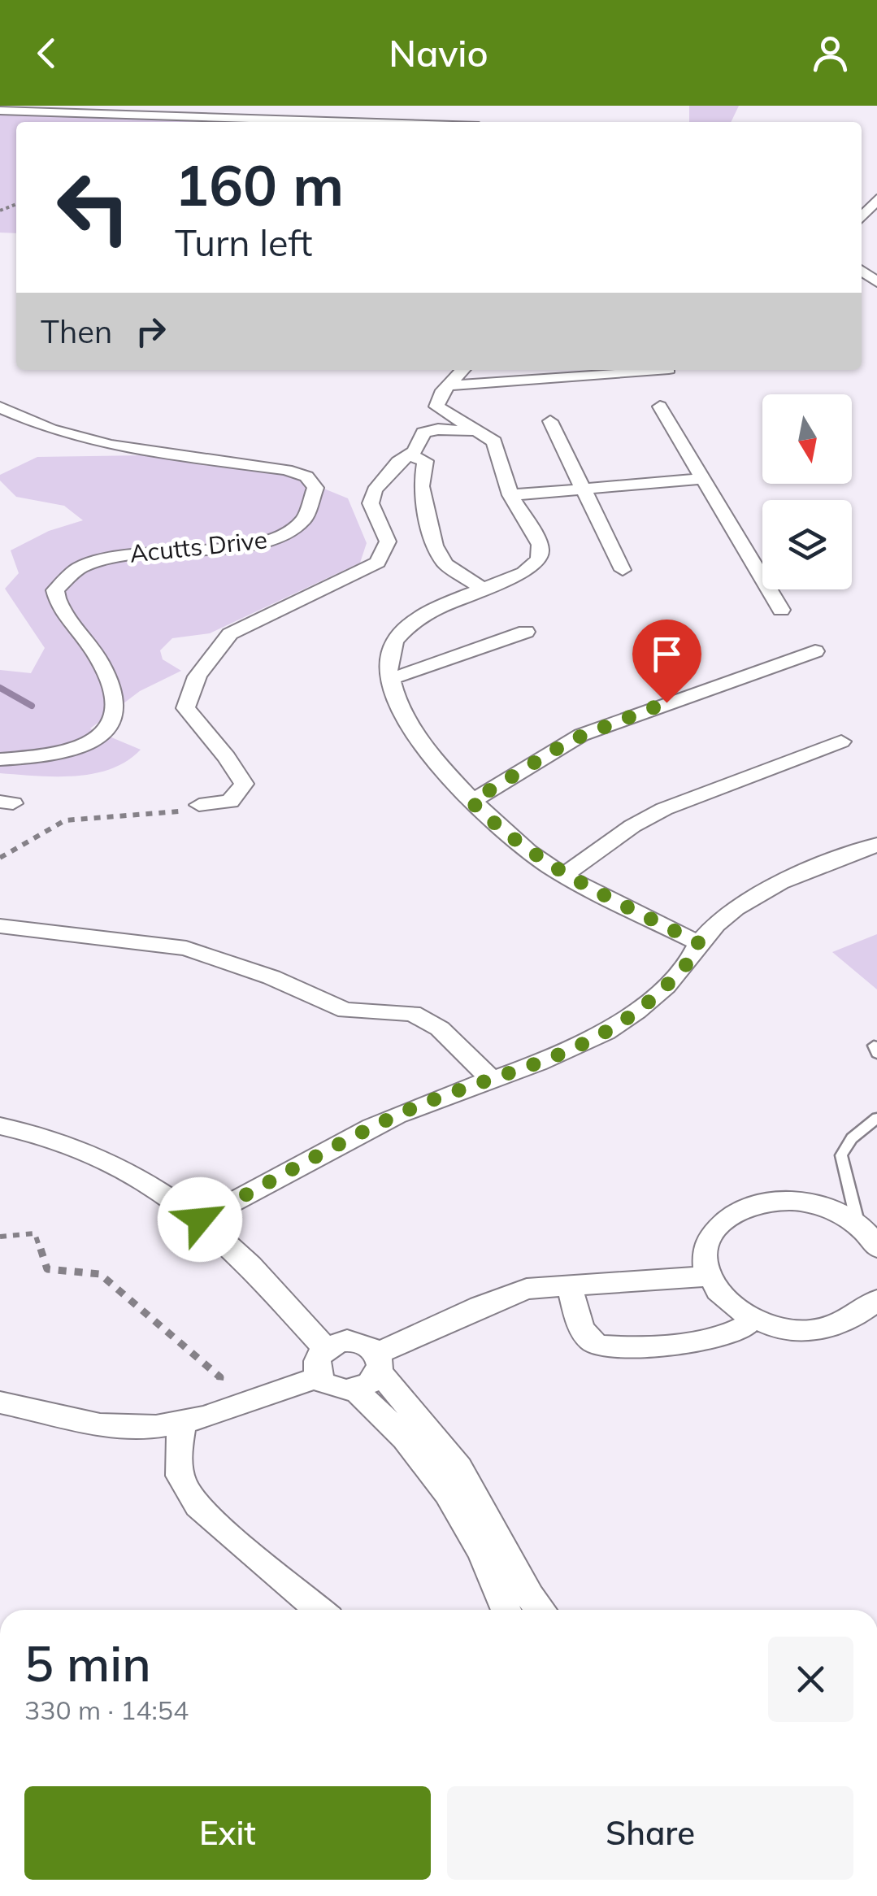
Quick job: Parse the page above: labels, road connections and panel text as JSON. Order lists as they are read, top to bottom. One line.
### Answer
{"streets":{"street":["Acutts Drive"]},"north":"bottom","page":{"header":"Navio","turn":["160 m","Turn left"],"then":"Then","heading":["5 min","330 m · 14:54"],"buttons":["Exit","Share"]}}
